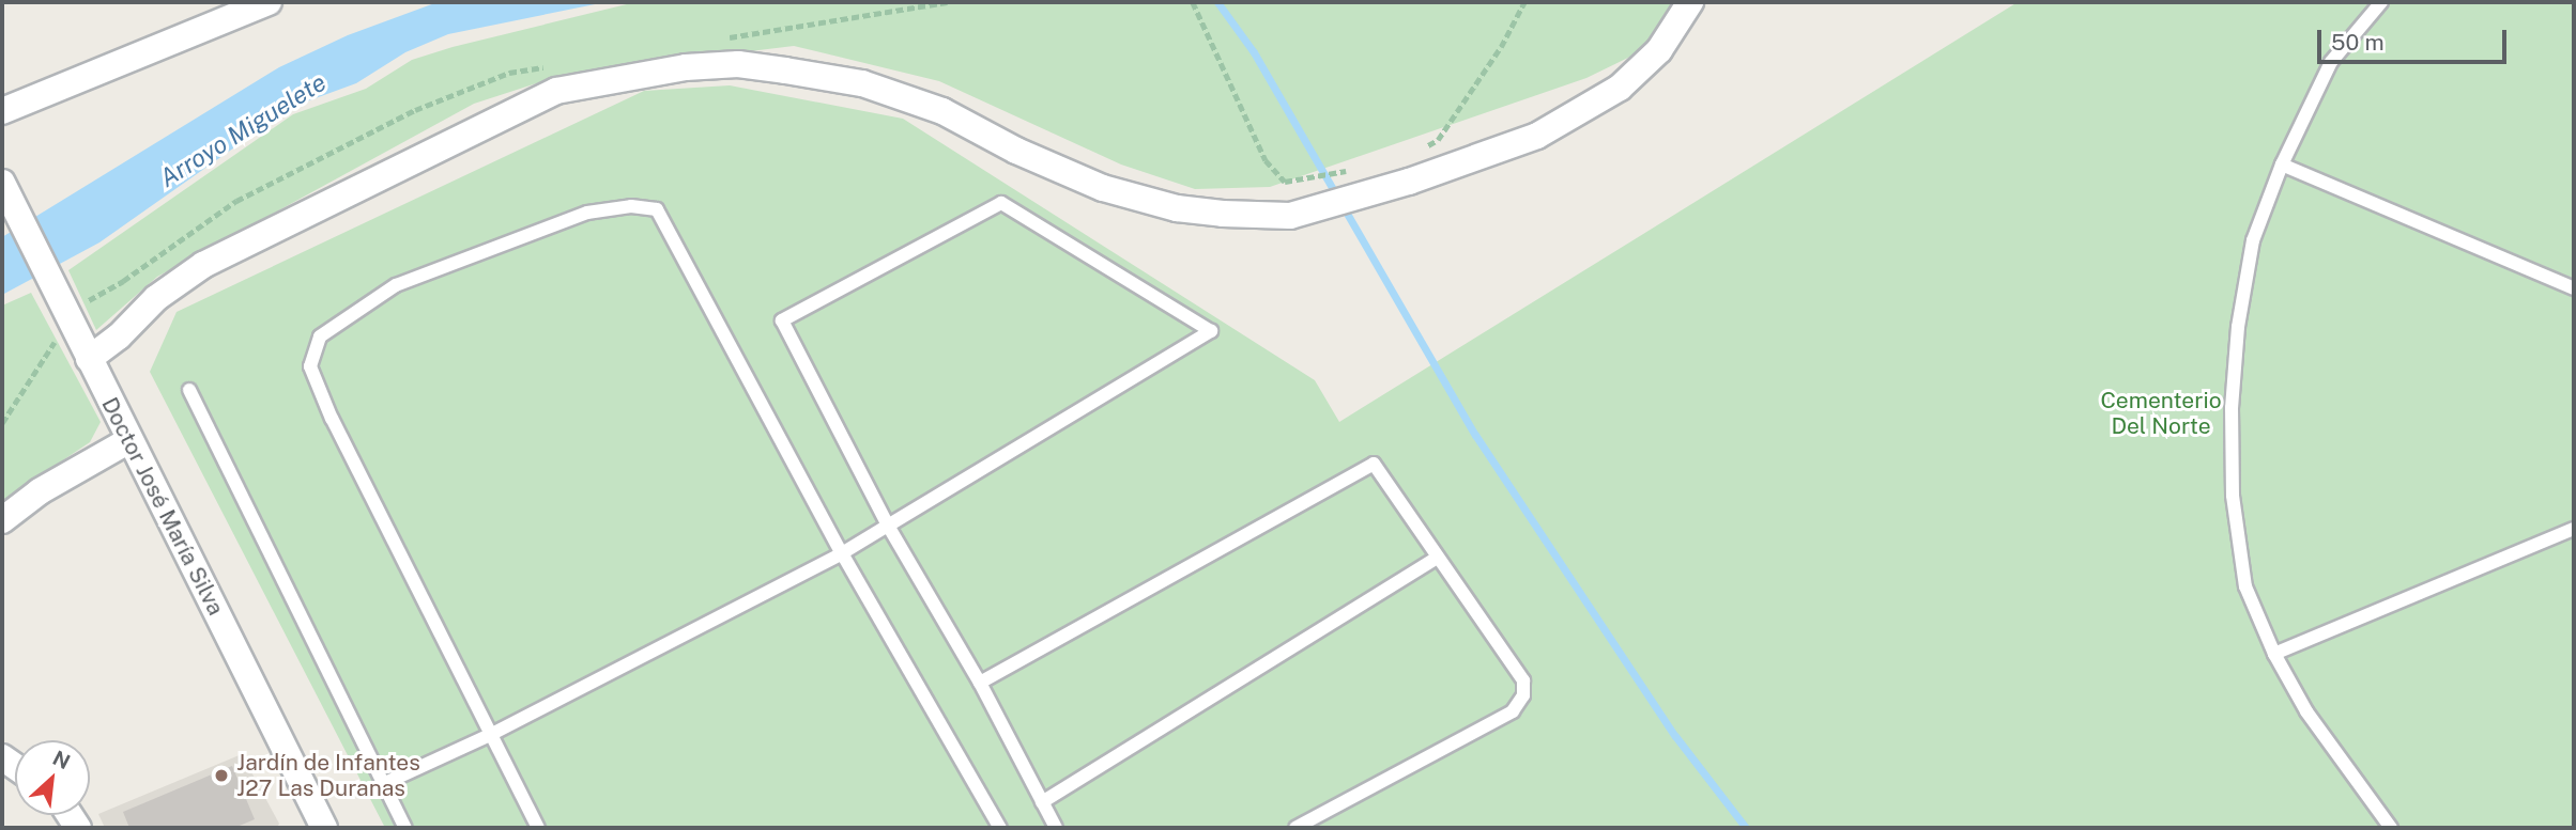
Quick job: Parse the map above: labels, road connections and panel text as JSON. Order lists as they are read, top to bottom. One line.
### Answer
{"streets":{"street":["Doctor José María Silva"]},"water":["Arroyo Miguelete"],"parks":["Cementerio Del Norte"],"places":["Jardín de Infantes J27 Las Duranas"],"scale_bar":"50 m","north":"top right"}
